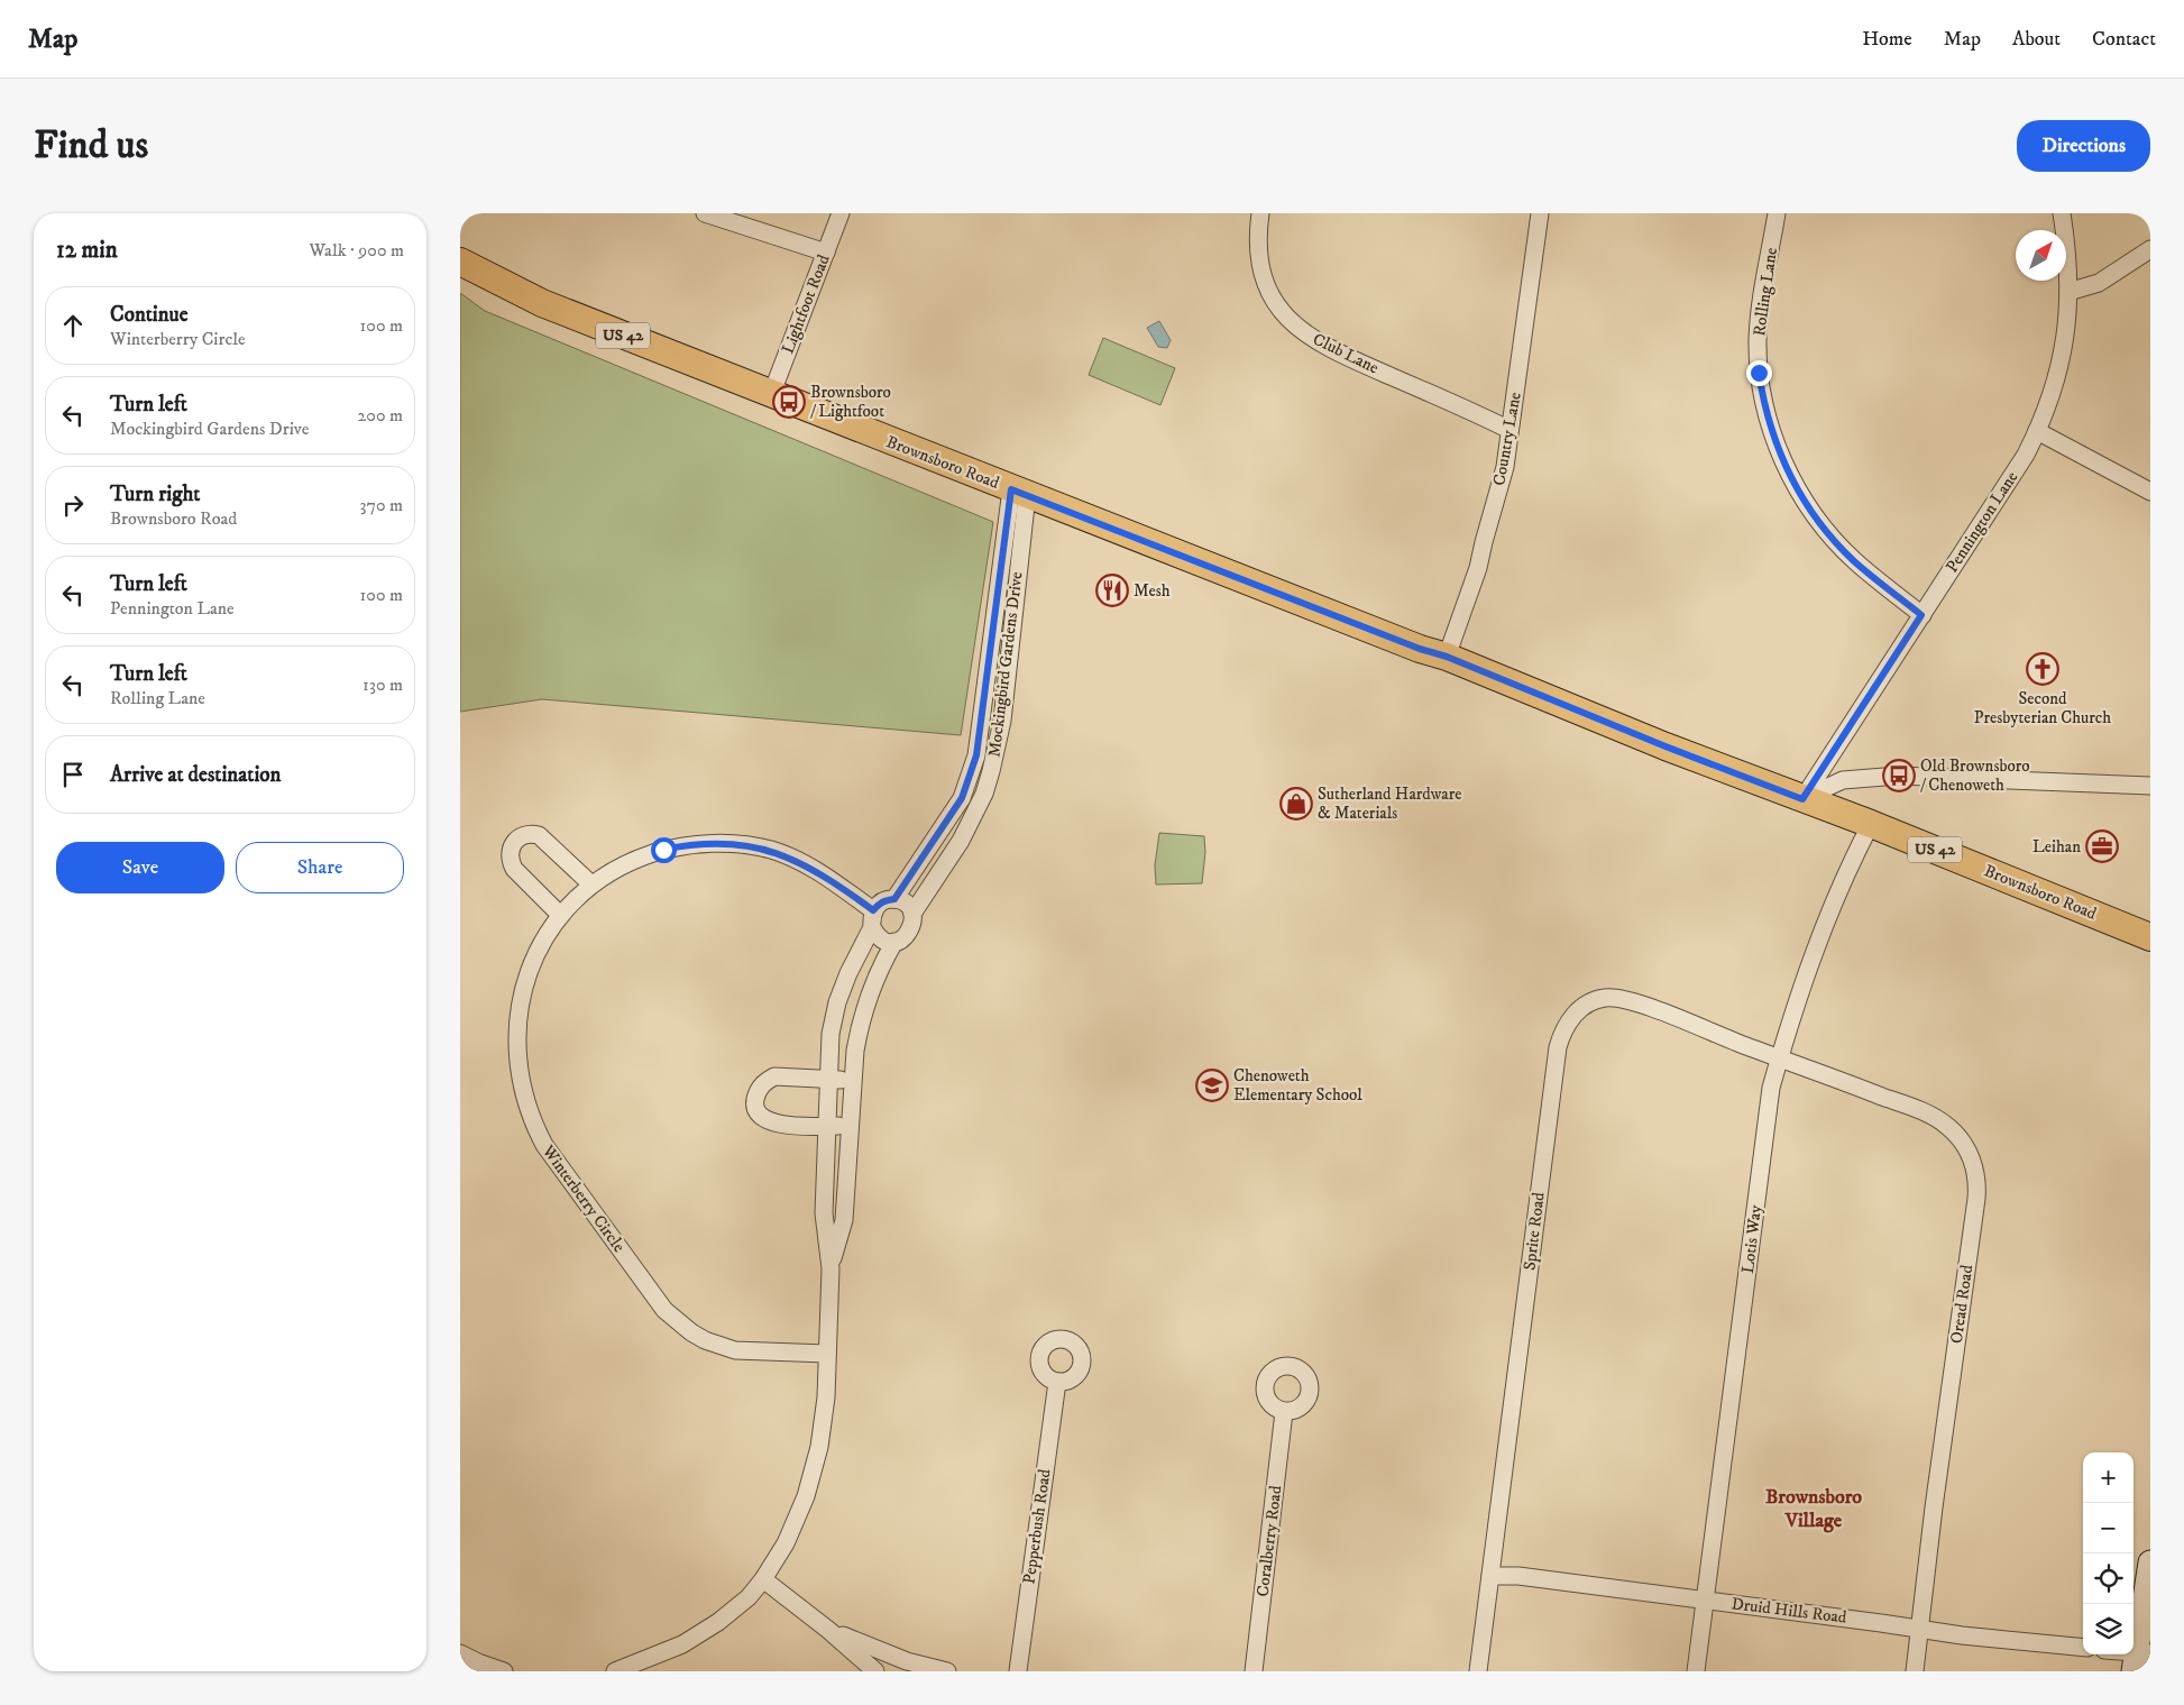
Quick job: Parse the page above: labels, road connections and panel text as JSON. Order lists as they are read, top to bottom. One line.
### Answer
{"streets":{"main road":["US 42","Brownsboro Road"],"street":["Rolling Lane","Lightfoot Road","Club Lane","Country Lane","Pennington Lane","Mockingbird Gardens Drive","Winterberry Circle","Sprite Road","Lotis Way","Oread Road","Pepperbush Road","Coralberry Road","Druid Hills Road"]},"crossings":[["Rolling Lane","Pennington Lane"],["Lightfoot Road","Brownsboro Road"],["Club Lane","Country Lane"],["Country Lane","Brownsboro Road"],["Brownsboro Road","Pennington Lane"],["Brownsboro Road","Mockingbird Gardens Drive"],["Brownsboro Road","Lotis Way"],["Mockingbird Gardens Drive","Winterberry Circle"],["Sprite Road","Lotis Way"],["Sprite Road","Oread Road"],["Sprite Road","Druid Hills Road"],["Lotis Way","Oread Road"],["Lotis Way","Druid Hills Road"],["Oread Road","Druid Hills Road"]],"districts":["Brownsboro Village"],"places":{"bus stop":["Brownsboro / Lightfoot","Old Brownsboro / Chenoweth"],"restaurant":["Mesh"],"church":["Second Presbyterian Church"],"shop":["Sutherland Hardware & Materials"],"office":["Leihan"],"school or university":["Chenoweth Elementary School"]},"north":"top right","page":{"header":"Map","nav":["Home","Map","About","Contact"],"buttons":["Directions",["Save","Share"]],"title":"Find us","heading":["12 min","Walk · 900 m"],"list":[["Continue","Winterberry Circle","100 m"],["Turn left","Mockingbird Gardens Drive","200 m"],["Turn right","Brownsboro Road","370 m"],["Turn left","Pennington Lane","100 m"],["Turn left","Rolling Lane","130 m"],"Arrive at destination"],"map_buttons":["+","−"]}}
